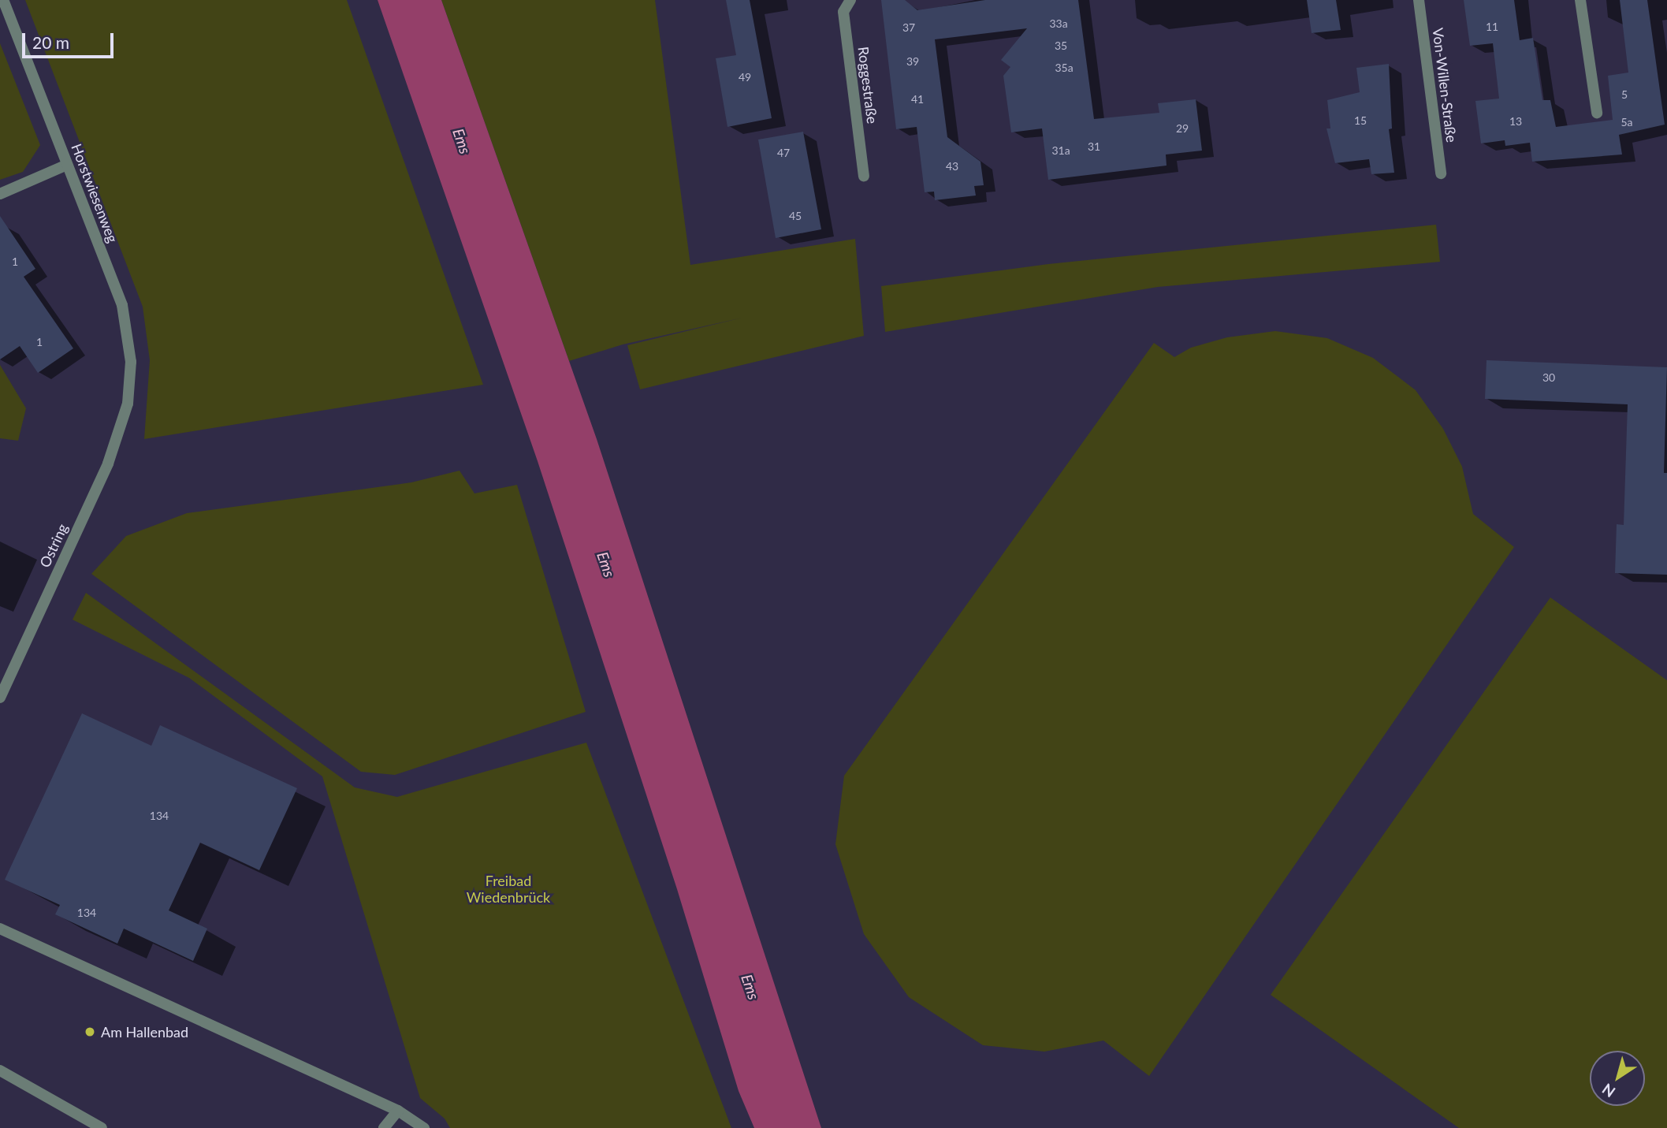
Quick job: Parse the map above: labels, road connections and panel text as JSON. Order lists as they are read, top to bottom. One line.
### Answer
{"streets":{"street":["Roggestraße","Von-Willen-Straße","Horstwiesenweg","Ostring"]},"crossings":[["Horstwiesenweg","Ostring"]],"water":["Ems"],"parks":["Freibad Wiedenbrück"],"places":["Am Hallenbad"],"house_numbers":["33a","11","37","35","39","35a","49","5","41","15","13","5a","29","31","31a","47","43","45","1","1","30","134","134"],"scale_bar":"20 m","north":"bottom left"}
